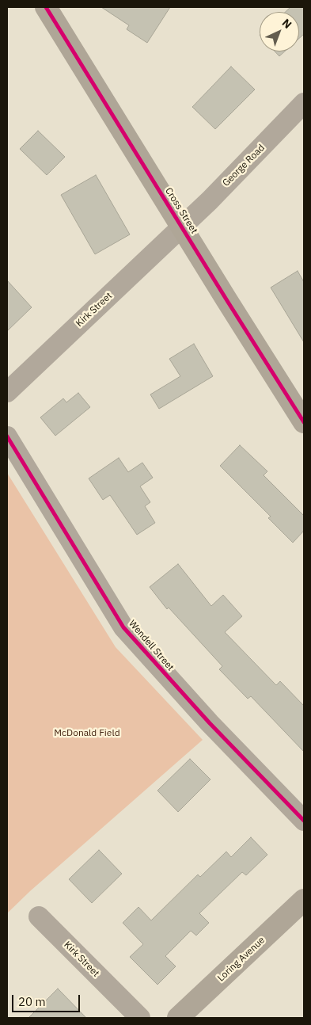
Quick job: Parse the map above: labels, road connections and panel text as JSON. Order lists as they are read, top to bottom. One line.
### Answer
{"streets":{"street":["George Road","Cross Street","Kirk Street","Wendell Street","Loring Avenue"]},"crossings":[["George Road","Cross Street"],["George Road","Kirk Street"],["Cross Street","Kirk Street"]],"parks":["McDonald Field"],"scale_bar":"20 m","north":"top right"}
